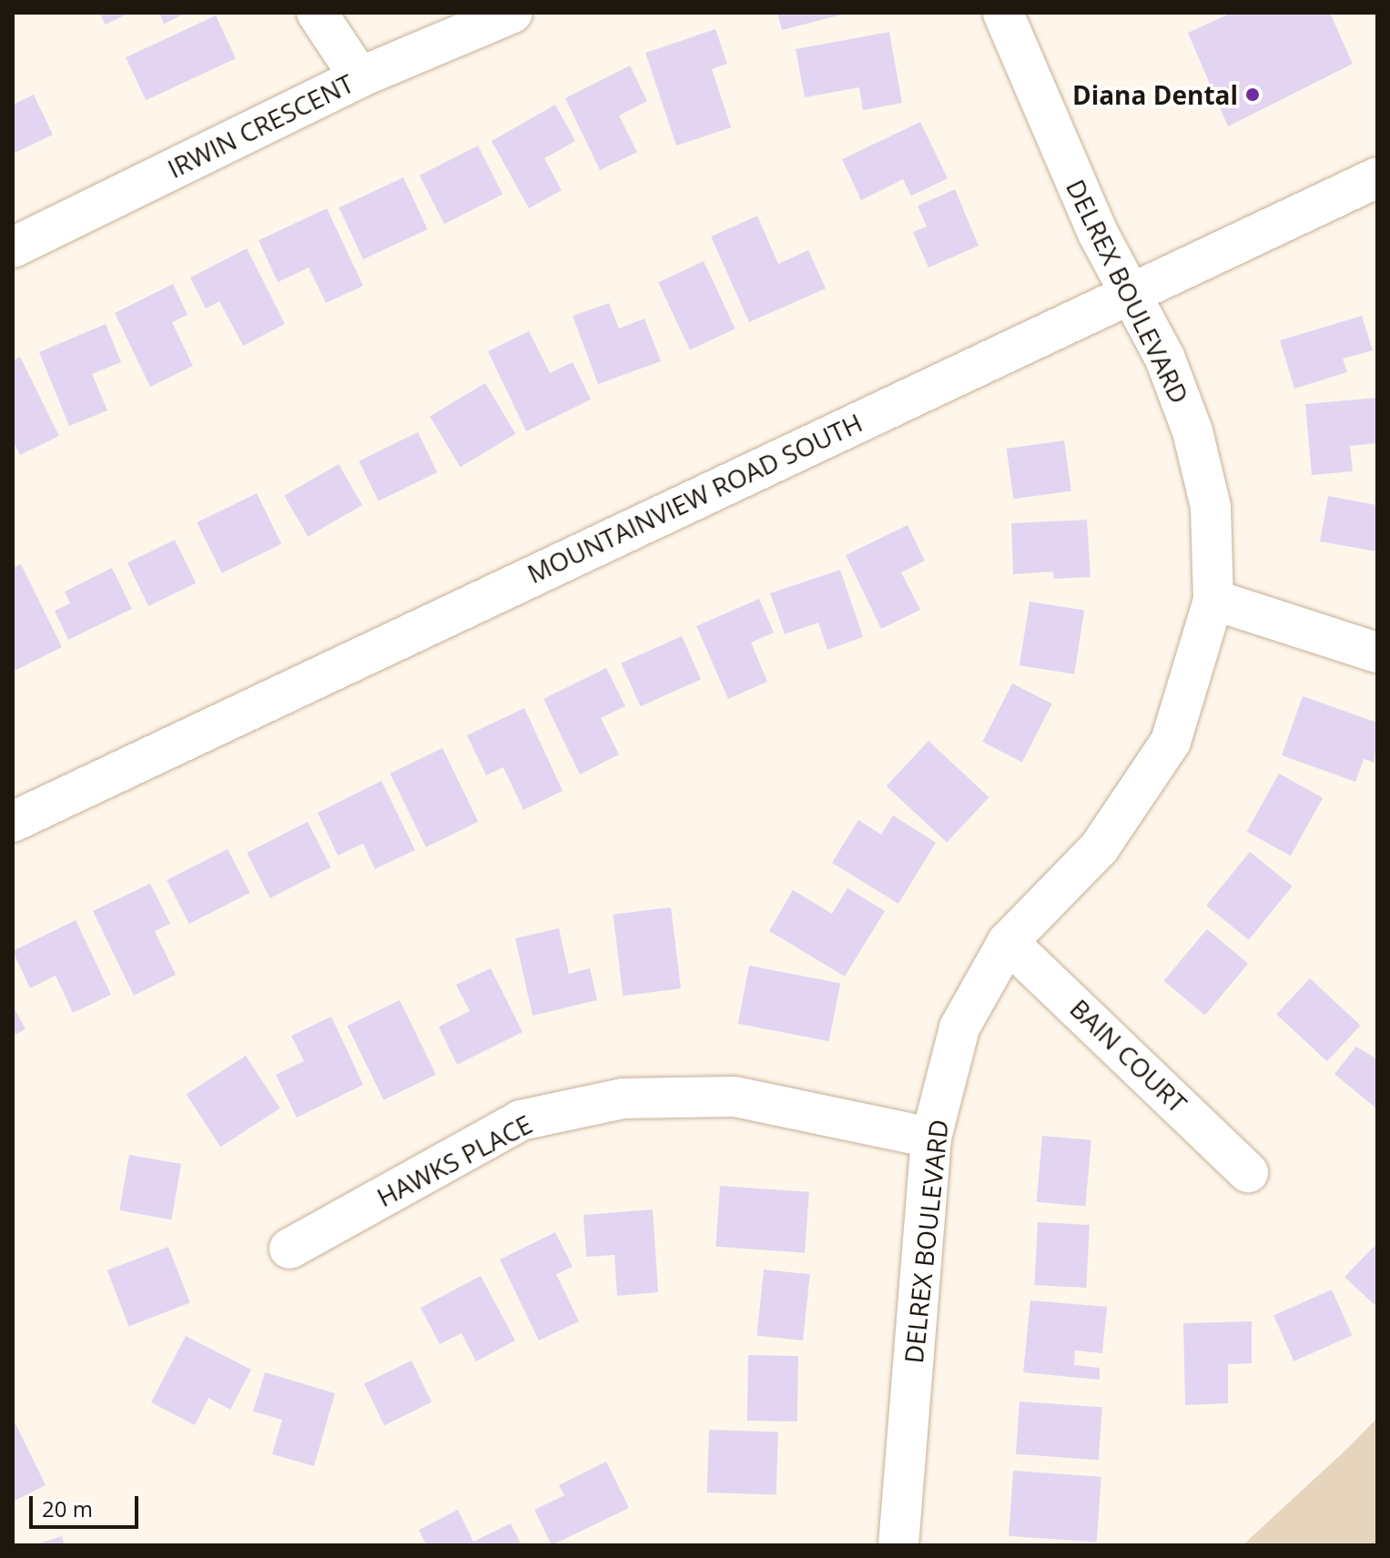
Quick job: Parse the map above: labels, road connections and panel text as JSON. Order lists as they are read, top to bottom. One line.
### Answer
{"streets":{"street":["IRWIN CRESCENT","DELREX BOULEVARD","MOUNTAINVIEW ROAD SOUTH","BAIN COURT","HAWKS PLACE"]},"crossings":[["DELREX BOULEVARD","MOUNTAINVIEW ROAD SOUTH"],["DELREX BOULEVARD","BAIN COURT"],["DELREX BOULEVARD","HAWKS PLACE"]],"places":["Diana Dental"],"scale_bar":"20 m"}
